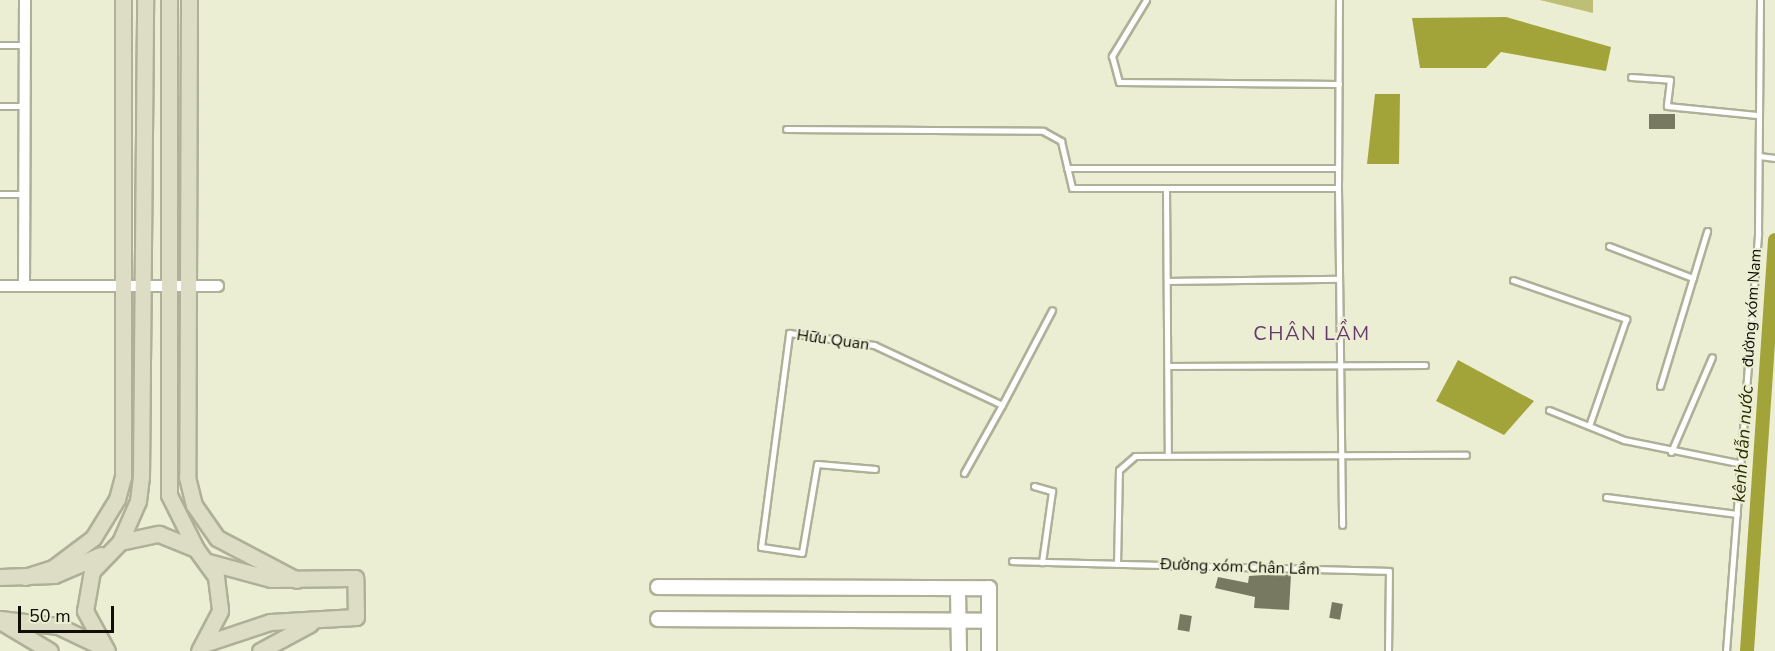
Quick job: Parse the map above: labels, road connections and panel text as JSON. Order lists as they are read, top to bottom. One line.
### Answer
{"streets":{"lane":["đường xóm Nam","Hữu Quan","Đường xóm Chân Lầm"]},"districts":["CHÂN LẦM"],"water":["kênh dẫn nước"],"scale_bar":"50 m"}
